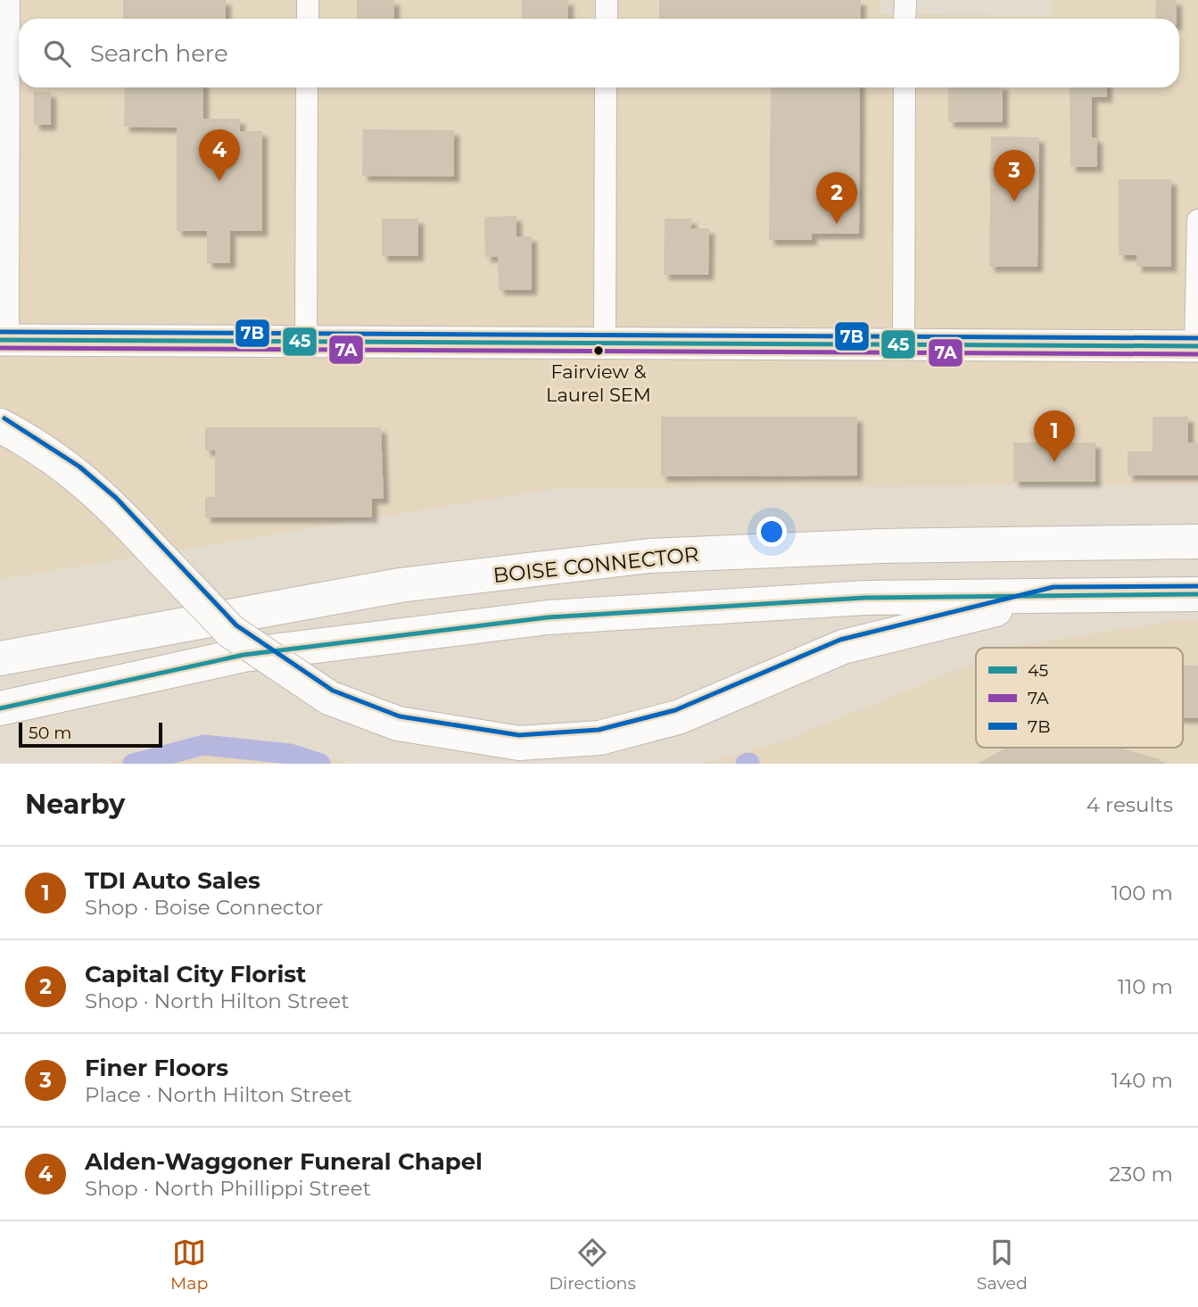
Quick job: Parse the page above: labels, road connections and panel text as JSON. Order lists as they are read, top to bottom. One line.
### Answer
{"streets":{"highway":["BOISE CONNECTOR"]},"places":["Fairview & Laurel SEM"],"lines":["transit line 7B","transit line 45","transit line 7A"],"legend":["45","7A","7B"],"scale_bar":"50 m","page":{"search":"Search here","pins":["4","3","2","1"],"scale":"50 m","heading":["Nearby","4 results"],"list":[{"mark":"1","name":"TDI Auto Sales","note":"Shop · Boise Connector","value":"100 m"},{"mark":"2","name":"Capital City Florist","note":"Shop · North Hilton Street","value":"110 m"},{"mark":"3","name":"Finer Floors","note":"Place · North Hilton Street","value":"140 m"},{"mark":"4","name":"Alden-Waggoner Funeral Chapel","note":"Shop · North Phillippi Street","value":"230 m"}],"nav":["Map","Directions","Saved"]}}
